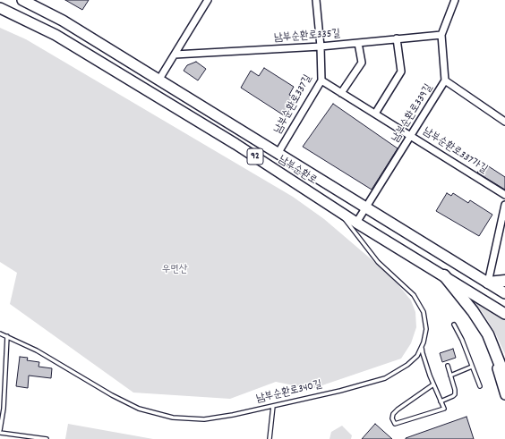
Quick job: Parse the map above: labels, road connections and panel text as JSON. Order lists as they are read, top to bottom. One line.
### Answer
{"streets":{"main road":["92","남부순환로"],"street":["남부순환로335길","남부순환로337길","남부순환로339길","남부순환로337가길"],"lane":["남부순환로340길"]},"crossings":[["남부순환로335길","남부순환로337길"],["남부순환로335길","남부순환로339길"],["남부순환로337길","남부순환로337가길"],["남부순환로337길","남부순환로"],["남부순환로339길","남부순환로337가길"],["남부순환로339길","남부순환로"],["남부순환로","남부순환로340길"]],"parks":["우면산"]}
